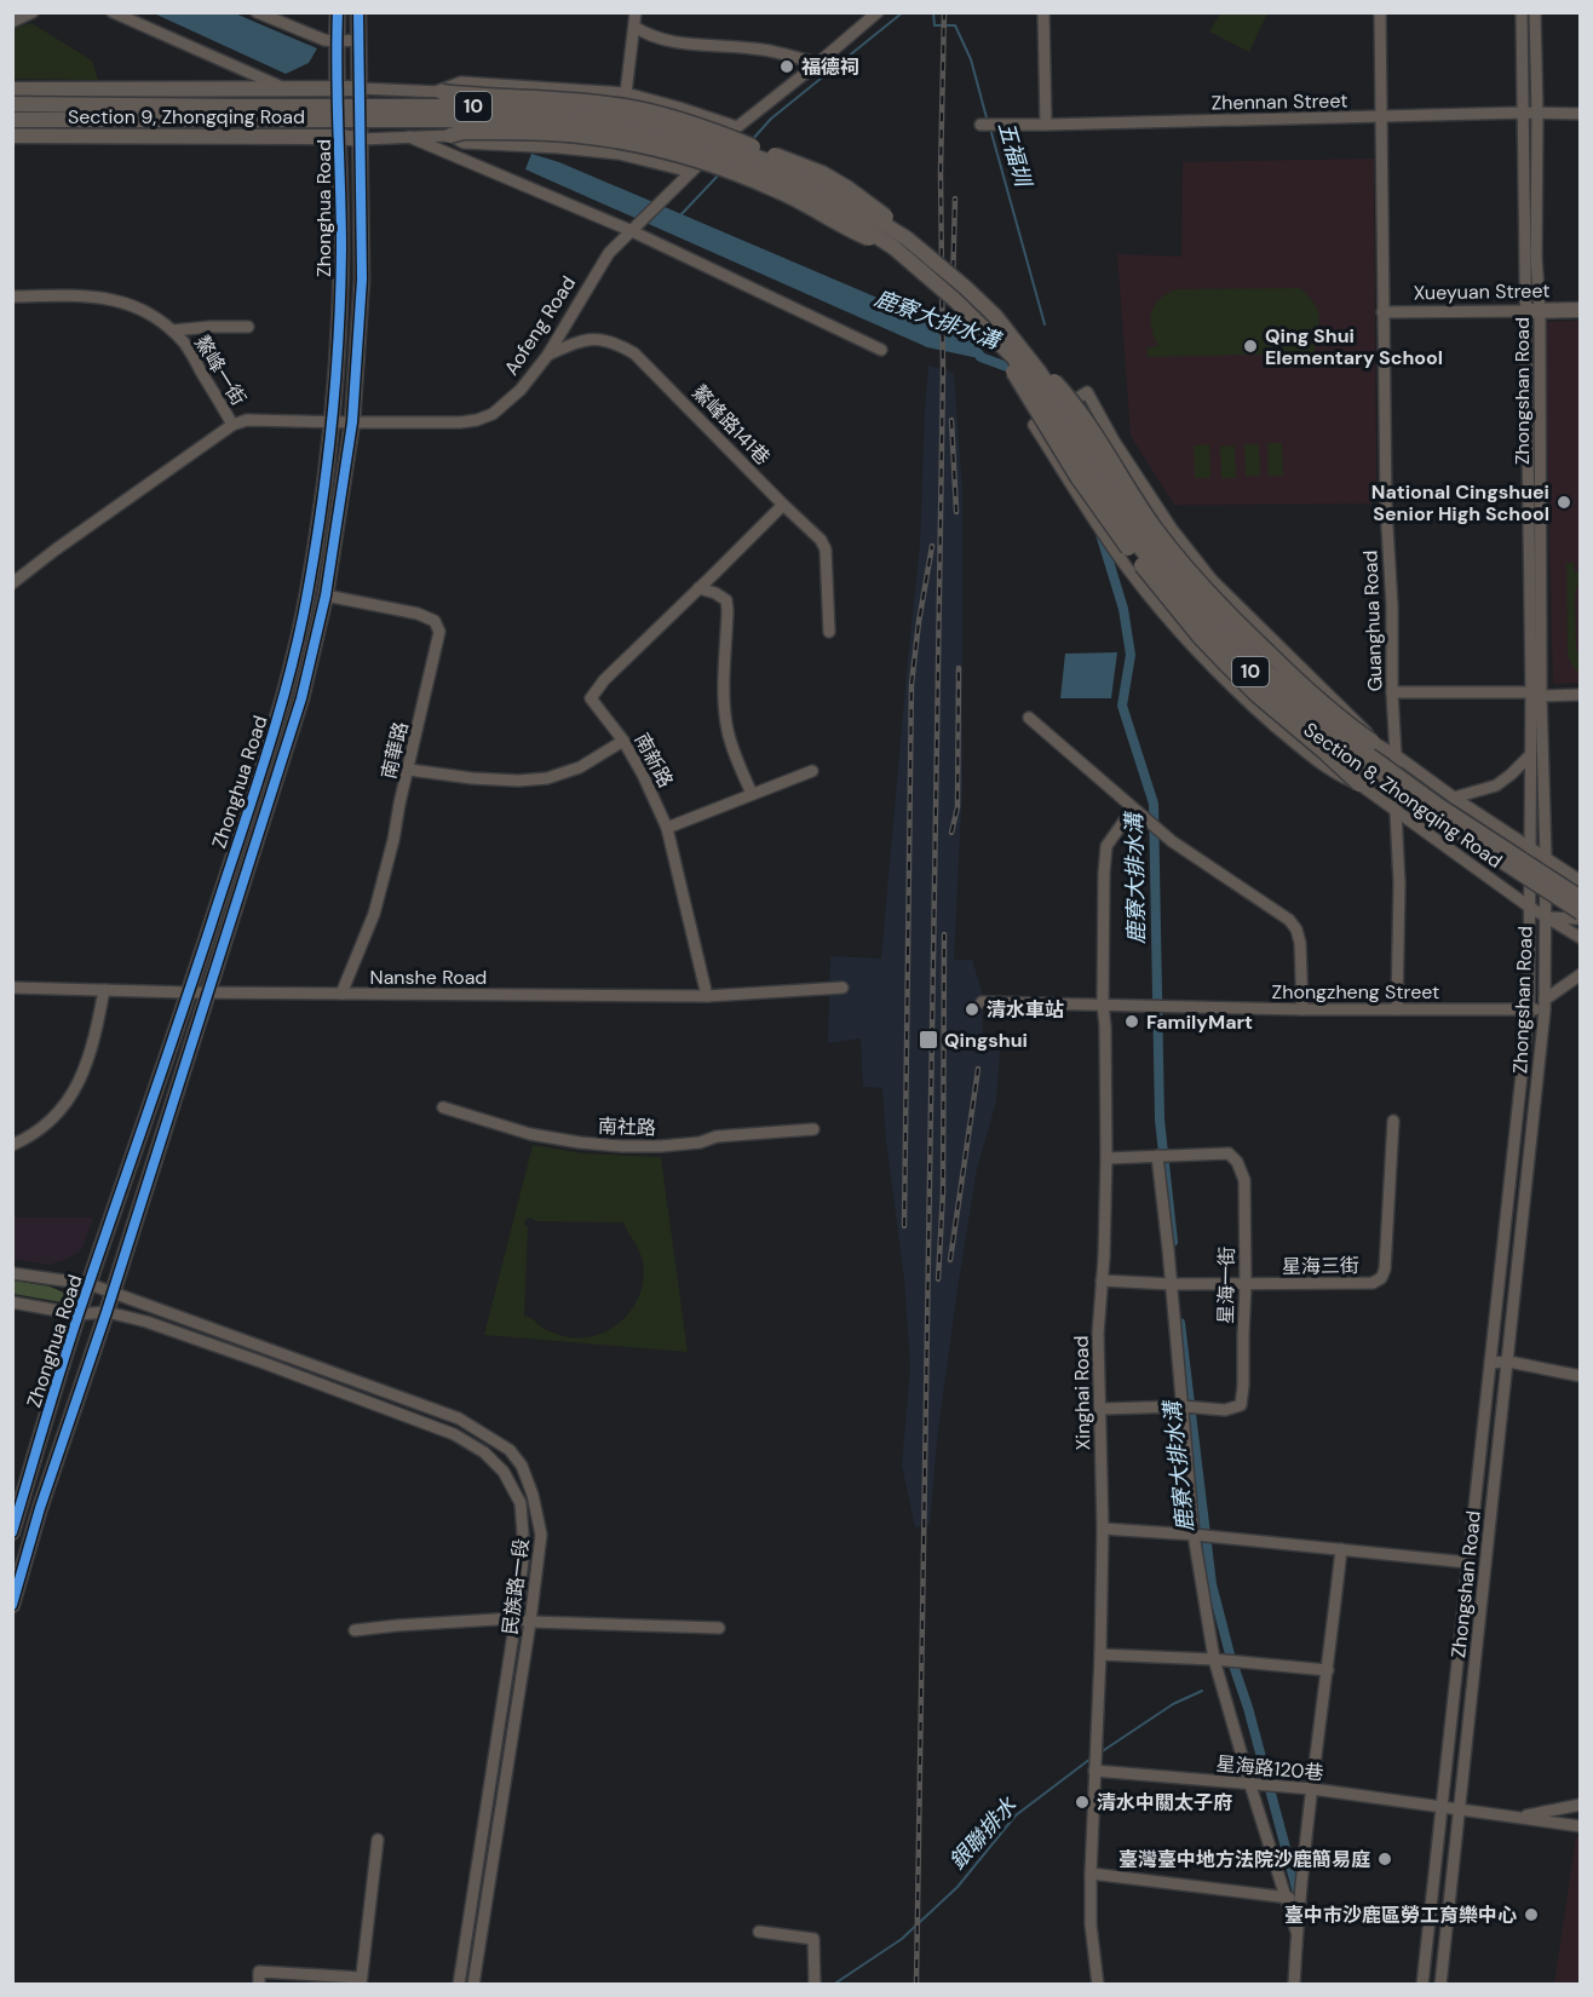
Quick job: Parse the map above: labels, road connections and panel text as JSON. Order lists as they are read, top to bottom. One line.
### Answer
{"streets":{"main road":["10","Section 9, Zhongqing Road","Zhonghua Road","Xueyuan Street"],"street":["Zhennan Street","Aofeng Road","鰲峰一街","Zhongshan Road","鰲峰路141巷","Guanghua Road","南華路","南新路","Section 8, Zhongqing Road","Nanshe Road","Zhongzheng Street","南社路","星海三街","星海一街","Xinghai Road","民族路一段","星海路120巷"]},"crossings":[["Zhennan Street","Zhongshan Road"],["Zhennan Street","Guanghua Road"],["Section 9, Zhongqing Road","Zhonghua Road"],["Zhonghua Road","Aofeng Road"],["Zhonghua Road","南華路"],["Zhonghua Road","Nanshe Road"],["Zhonghua Road","民族路一段"],["Xueyuan Street","Zhongshan Road"],["Xueyuan Street","Guanghua Road"],["Aofeng Road","鰲峰一街"],["Aofeng Road","鰲峰路141巷"],["Zhongshan Road","Section 8, Zhongqing Road"],["Zhongshan Road","Zhongzheng Street"],["Zhongshan Road","星海路120巷"],["Guanghua Road","Section 8, Zhongqing Road"],["Guanghua Road","Zhongzheng Street"],["南華路","Nanshe Road"],["南新路","Nanshe Road"],["Zhongzheng Street","Xinghai Road"],["星海三街","星海一街"],["星海三街","Xinghai Road"],["星海一街","Xinghai Road"],["Xinghai Road","星海路120巷"]],"water":["五福圳","鹿寮大排水溝","銀聯排水"],"places":{"other":["福德祠","Qing Shui Elementary School","National Cingshuei Senior High School","清水車站","FamilyMart","清水中關太子府","臺灣臺中地方法院沙鹿簡易庭","臺中市沙鹿區勞工育樂中心"],"transit":["Qingshui"]}}
